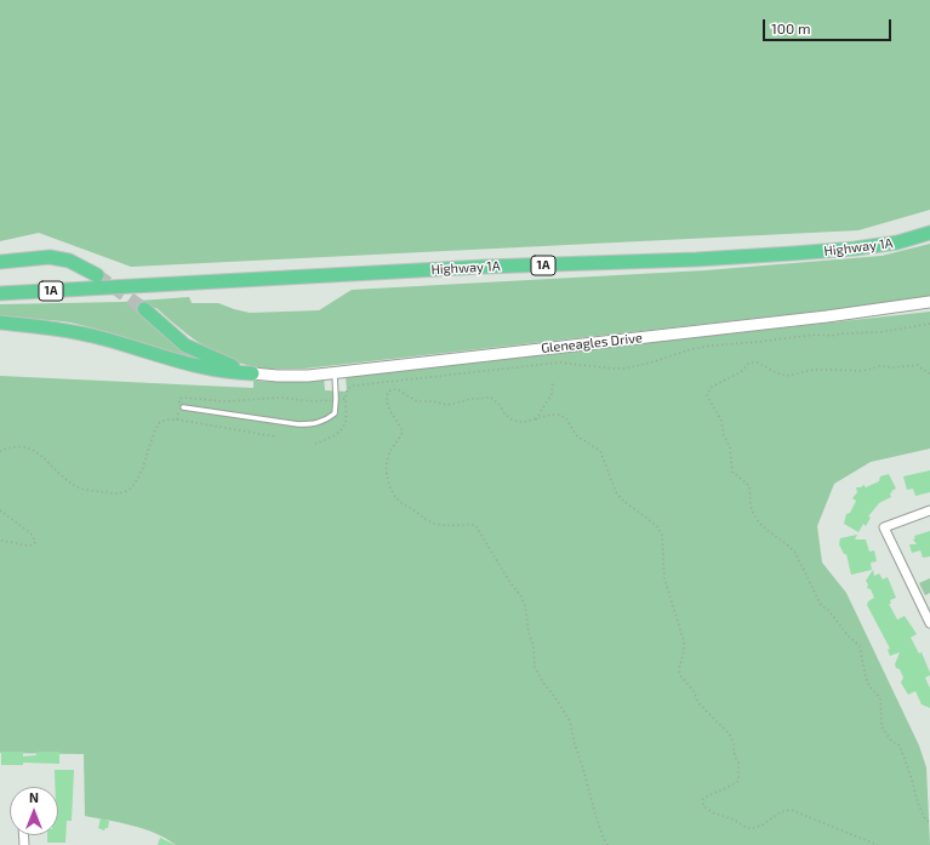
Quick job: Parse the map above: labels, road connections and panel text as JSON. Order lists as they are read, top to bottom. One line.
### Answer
{"streets":{"main road":["Highway 1A","1A"],"street":["Gleneagles Drive"]},"scale_bar":"100 m","north":"top"}
